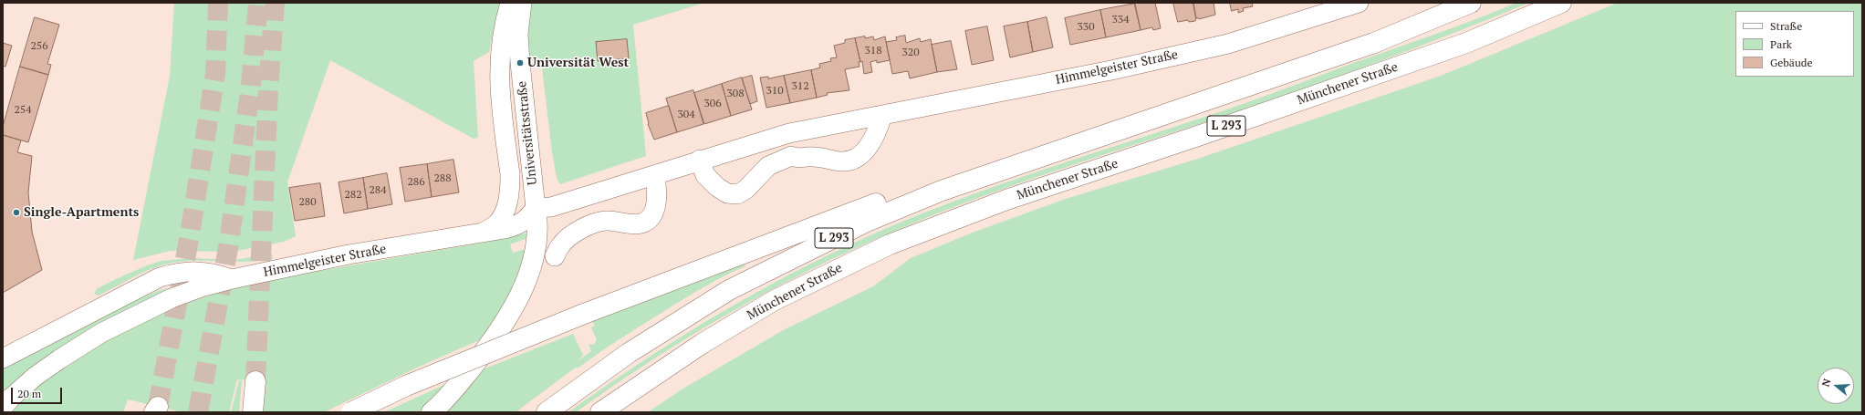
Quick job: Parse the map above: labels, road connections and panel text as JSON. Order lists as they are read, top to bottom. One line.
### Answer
{"streets":{"highway":["Münchener Straße","L 293"],"street":["Himmelgeister Straße","Universitätsstraße"]},"crossings":[["Himmelgeister Straße","Universitätsstraße"]],"places":["Universität West","Single-Apartments"],"house_numbers":["334","330","256","318","320","312","310","308","306","254","304","288","286","284","282","280"],"legend":["Straße","Park","Gebäude"],"scale_bar":"20 m","north":"left"}
